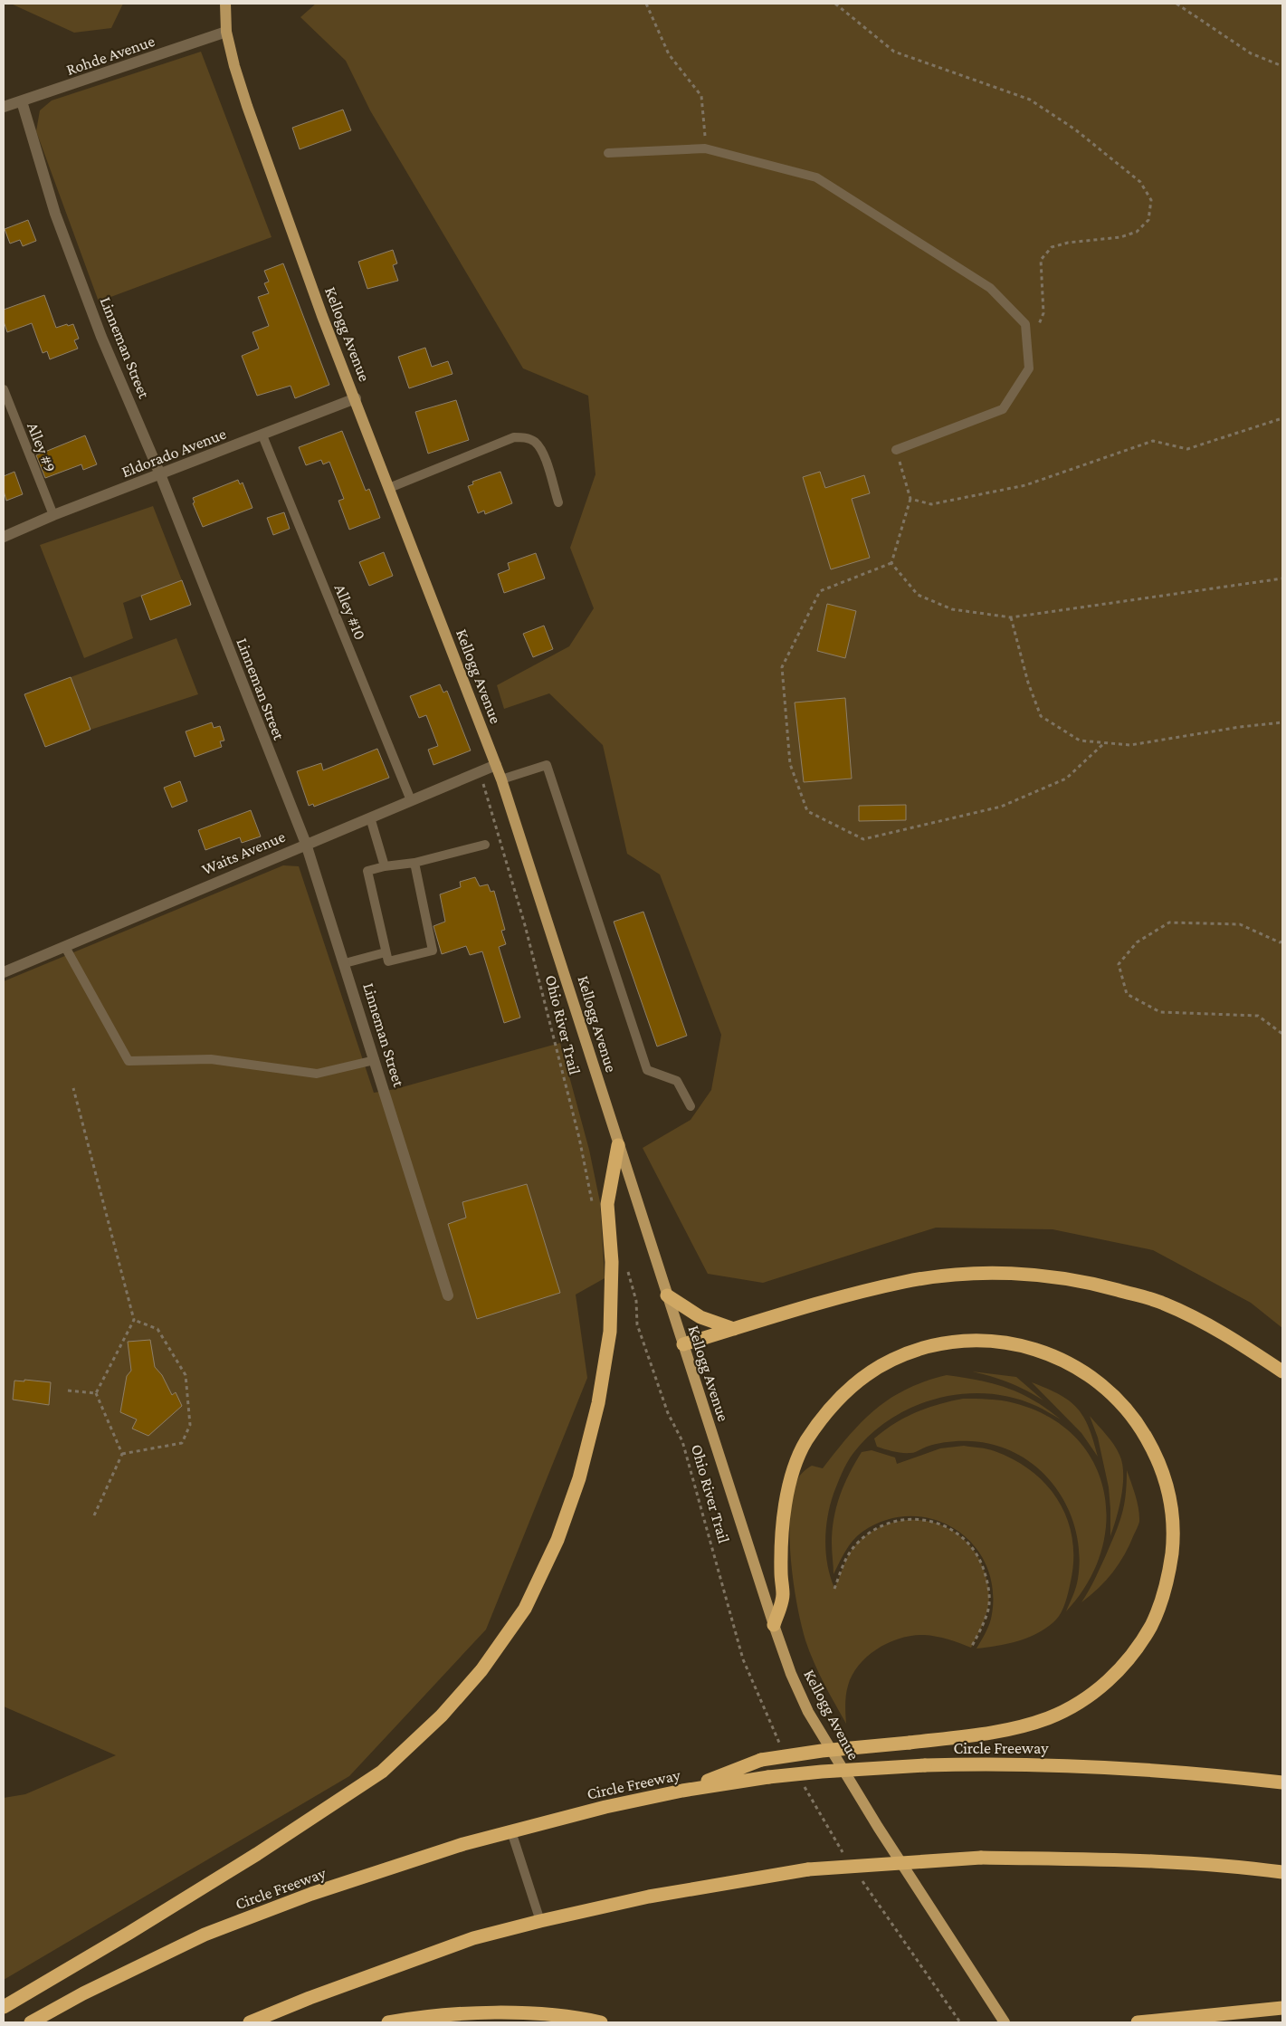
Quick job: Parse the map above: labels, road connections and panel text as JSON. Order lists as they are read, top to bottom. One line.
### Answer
{"streets":{"highway":["Circle Freeway"],"main road":["Kellogg Avenue"],"street":["Rohde Avenue","Linneman Street","Eldorado Avenue","Waits Avenue"],"lane":["Alley #9","Alley #10"],"path":["Ohio River Trail"]},"crossings":[["Rohde Avenue","Kellogg Avenue"],["Rohde Avenue","Linneman Street"],["Kellogg Avenue","Eldorado Avenue"],["Kellogg Avenue","Waits Avenue"],["Linneman Street","Eldorado Avenue"],["Linneman Street","Waits Avenue"],["Alley #9","Eldorado Avenue"],["Eldorado Avenue","Alley #10"],["Alley #10","Waits Avenue"]]}
